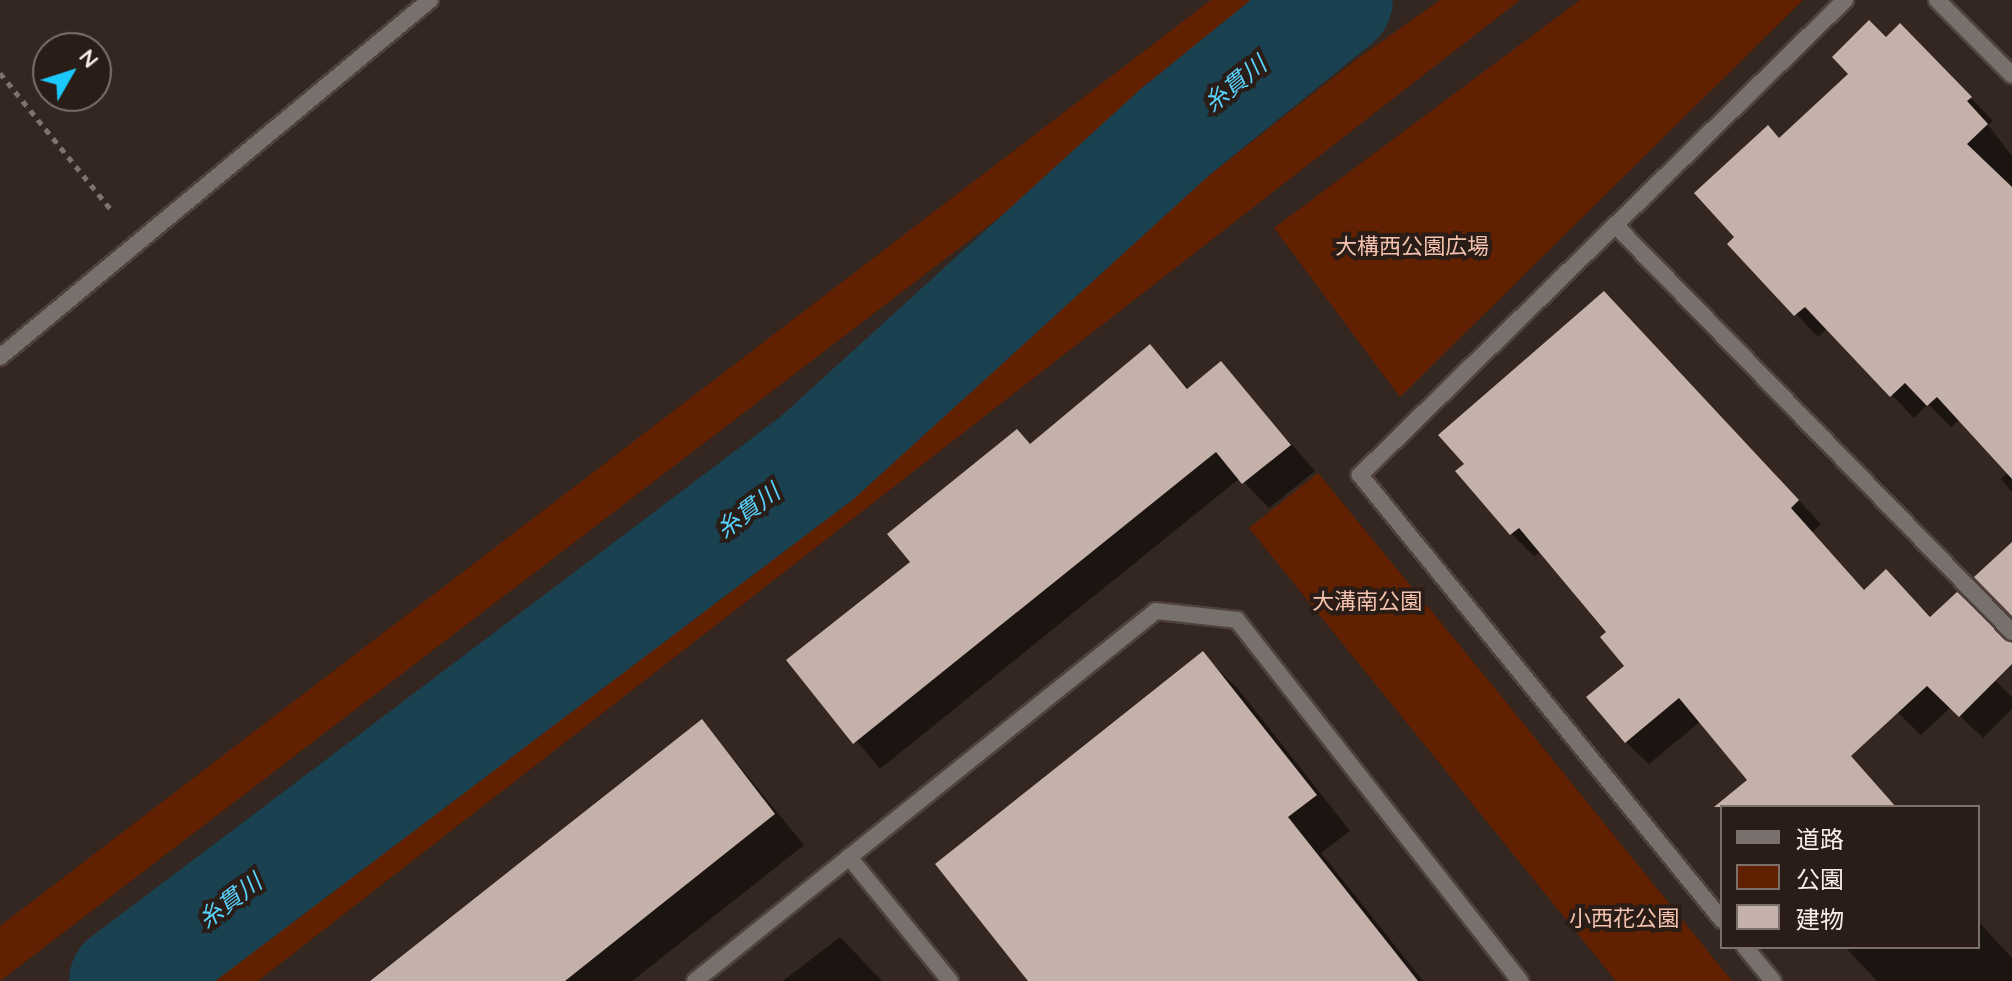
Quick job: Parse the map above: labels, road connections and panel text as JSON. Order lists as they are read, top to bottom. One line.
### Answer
{"water":["糸貫川"],"parks":["大構西公園広場","大溝南公園","小西花公園"],"legend":["道路","公園","建物"],"north":"top right"}
